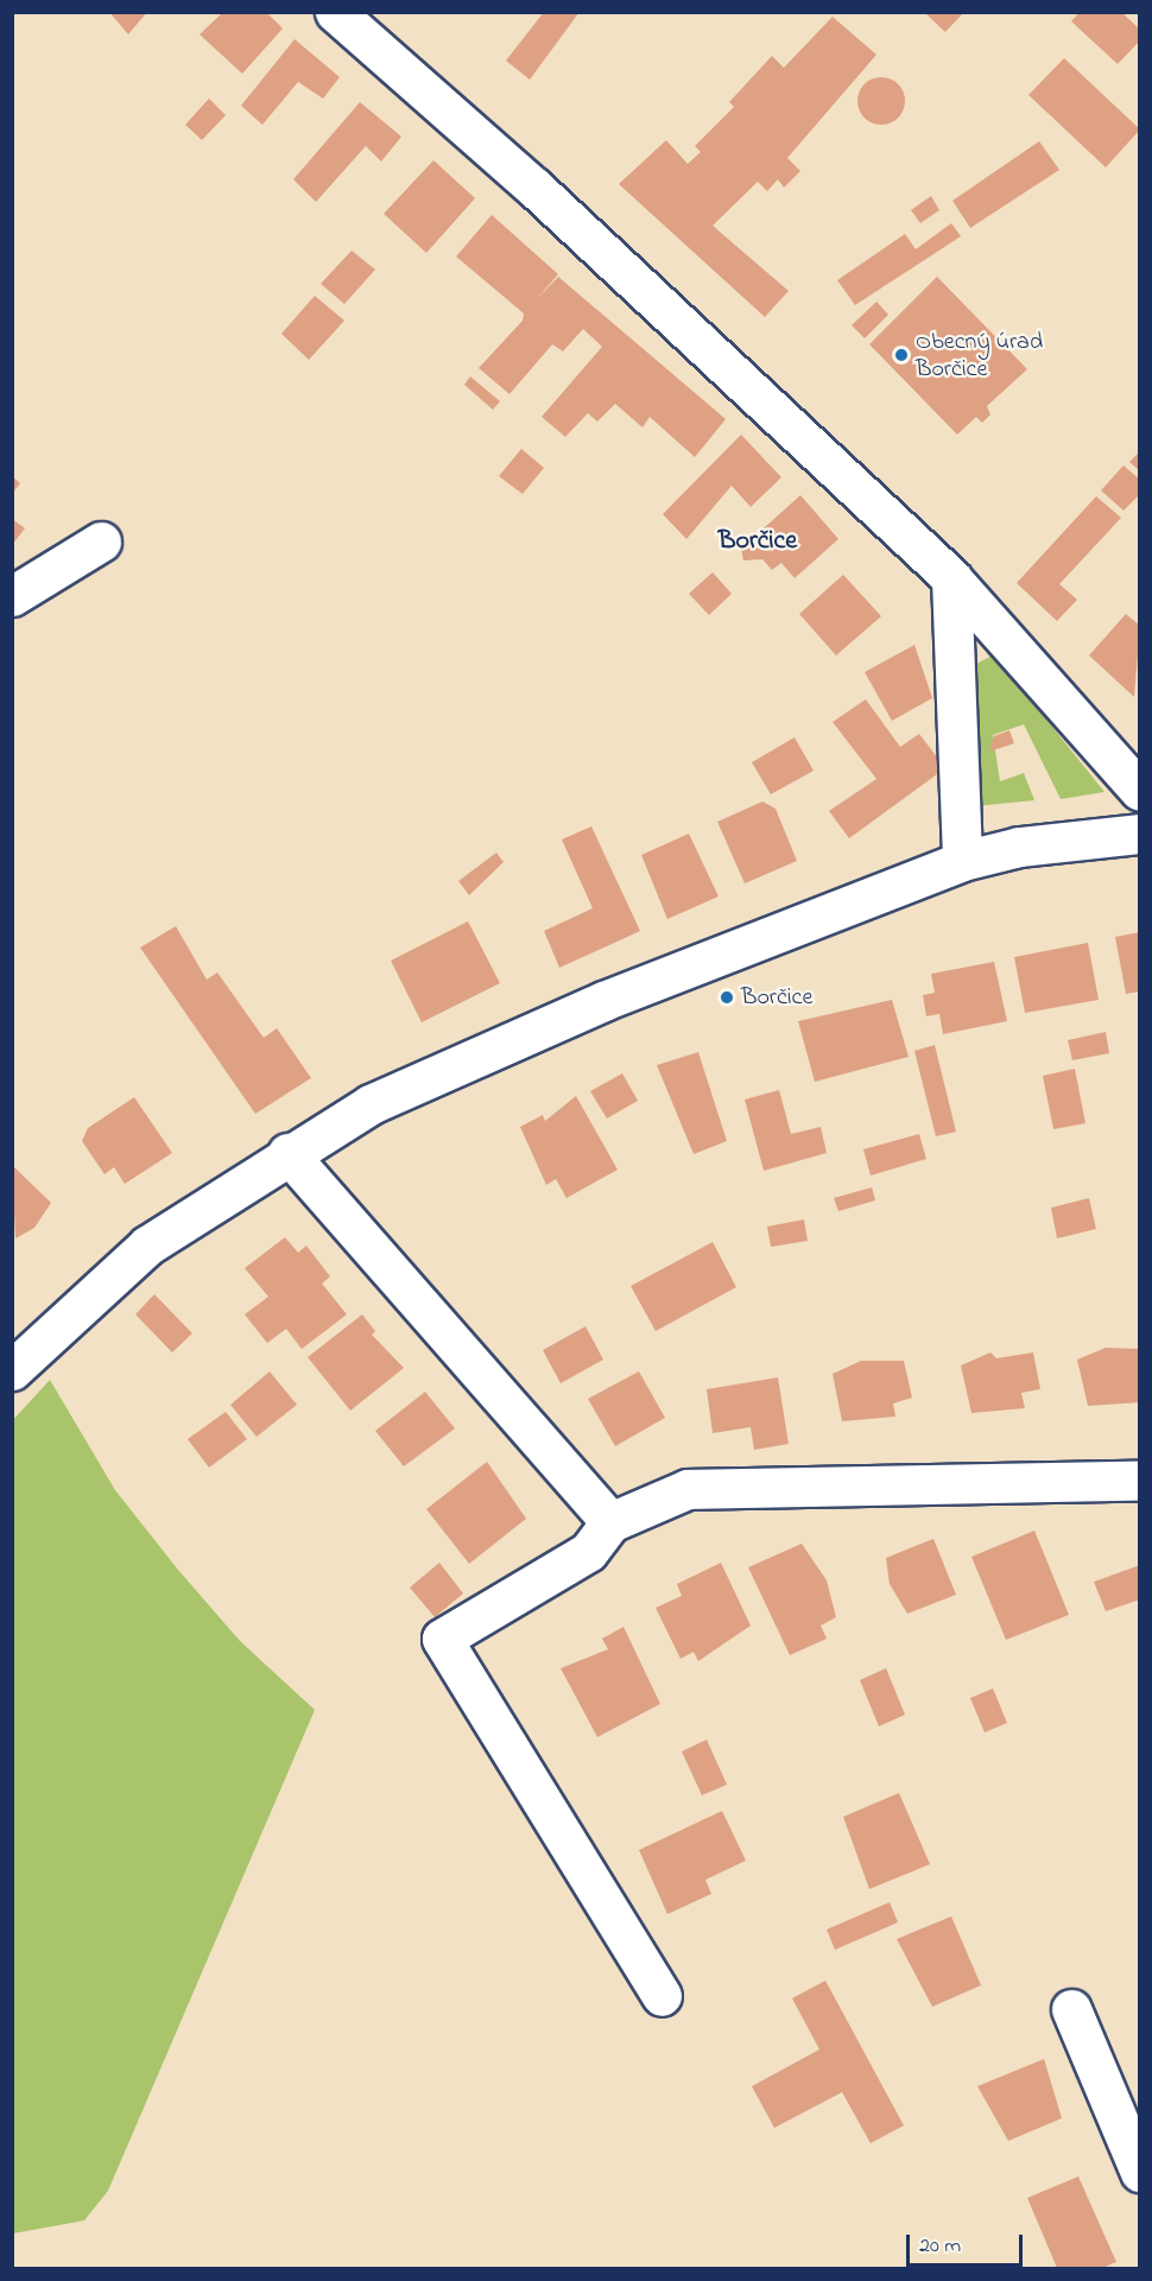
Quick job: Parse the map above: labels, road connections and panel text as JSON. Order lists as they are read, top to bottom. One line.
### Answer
{"districts":["Borčice"],"places":["Obecný úrad Borčice","Borčice"],"scale_bar":"20 m"}
